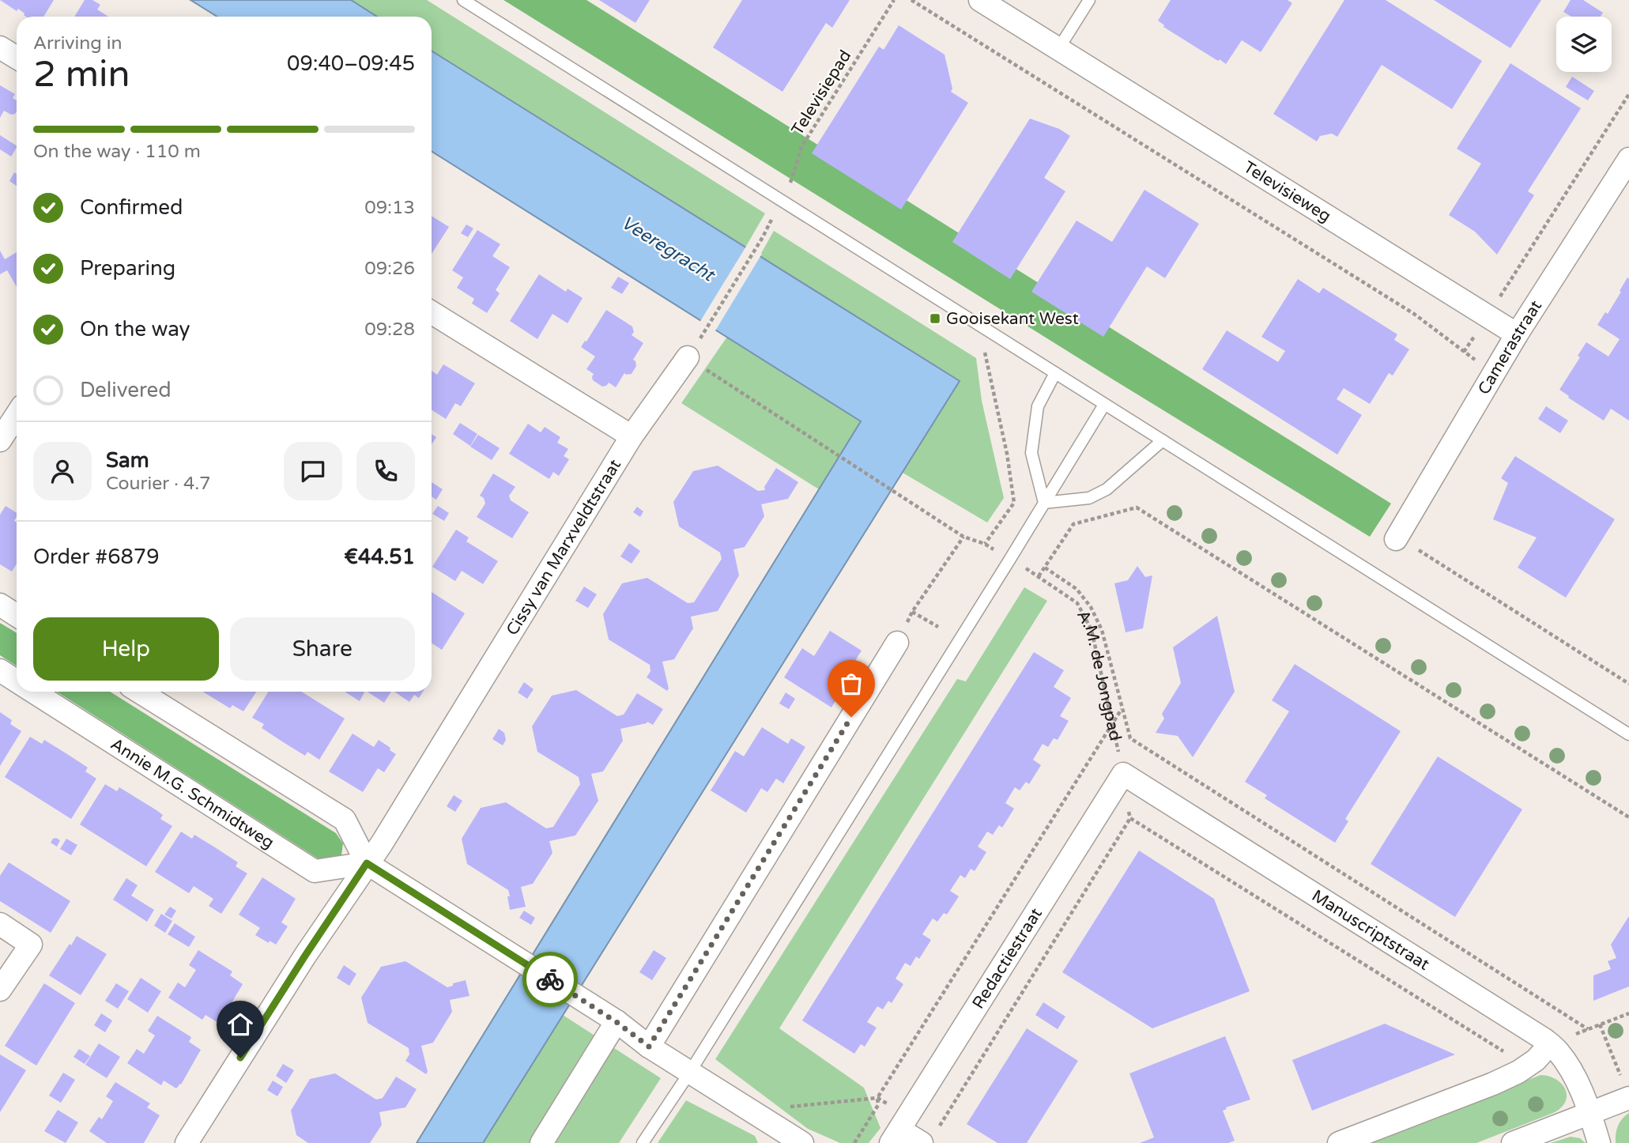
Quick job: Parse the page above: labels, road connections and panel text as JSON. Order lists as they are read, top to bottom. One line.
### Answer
{"streets":{"street":["Televisieweg","Camerastraat","Cissy van Marxveldtstraat","Annie M.G. Schmidtweg","Manuscriptstraat","Redactiestraat"],"path":["Televisiepad","A.M. de Jongpad"]},"crossings":[["Televisiepad","A.M. de Jongpad"],["Televisieweg","Camerastraat"],["Cissy van Marxveldtstraat","Annie M.G. Schmidtweg"],["A.M. de Jongpad","Manuscriptstraat"],["A.M. de Jongpad","Redactiestraat"],["Manuscriptstraat","Redactiestraat"]],"water":["Veeregracht"],"places":{"transit":["Gooisekant West"]},"page":{"heading":["2 min","Arriving in","09:40–09:45"],"panel":["Sam","Courier · 4.7","Order #6879","€44.51"],"bar":"On the way · 110 m","list":[["Confirmed","09:13"],["Preparing","09:26"],["On the way","09:28"],"Delivered"],"buttons":["Help","Share"]}}
